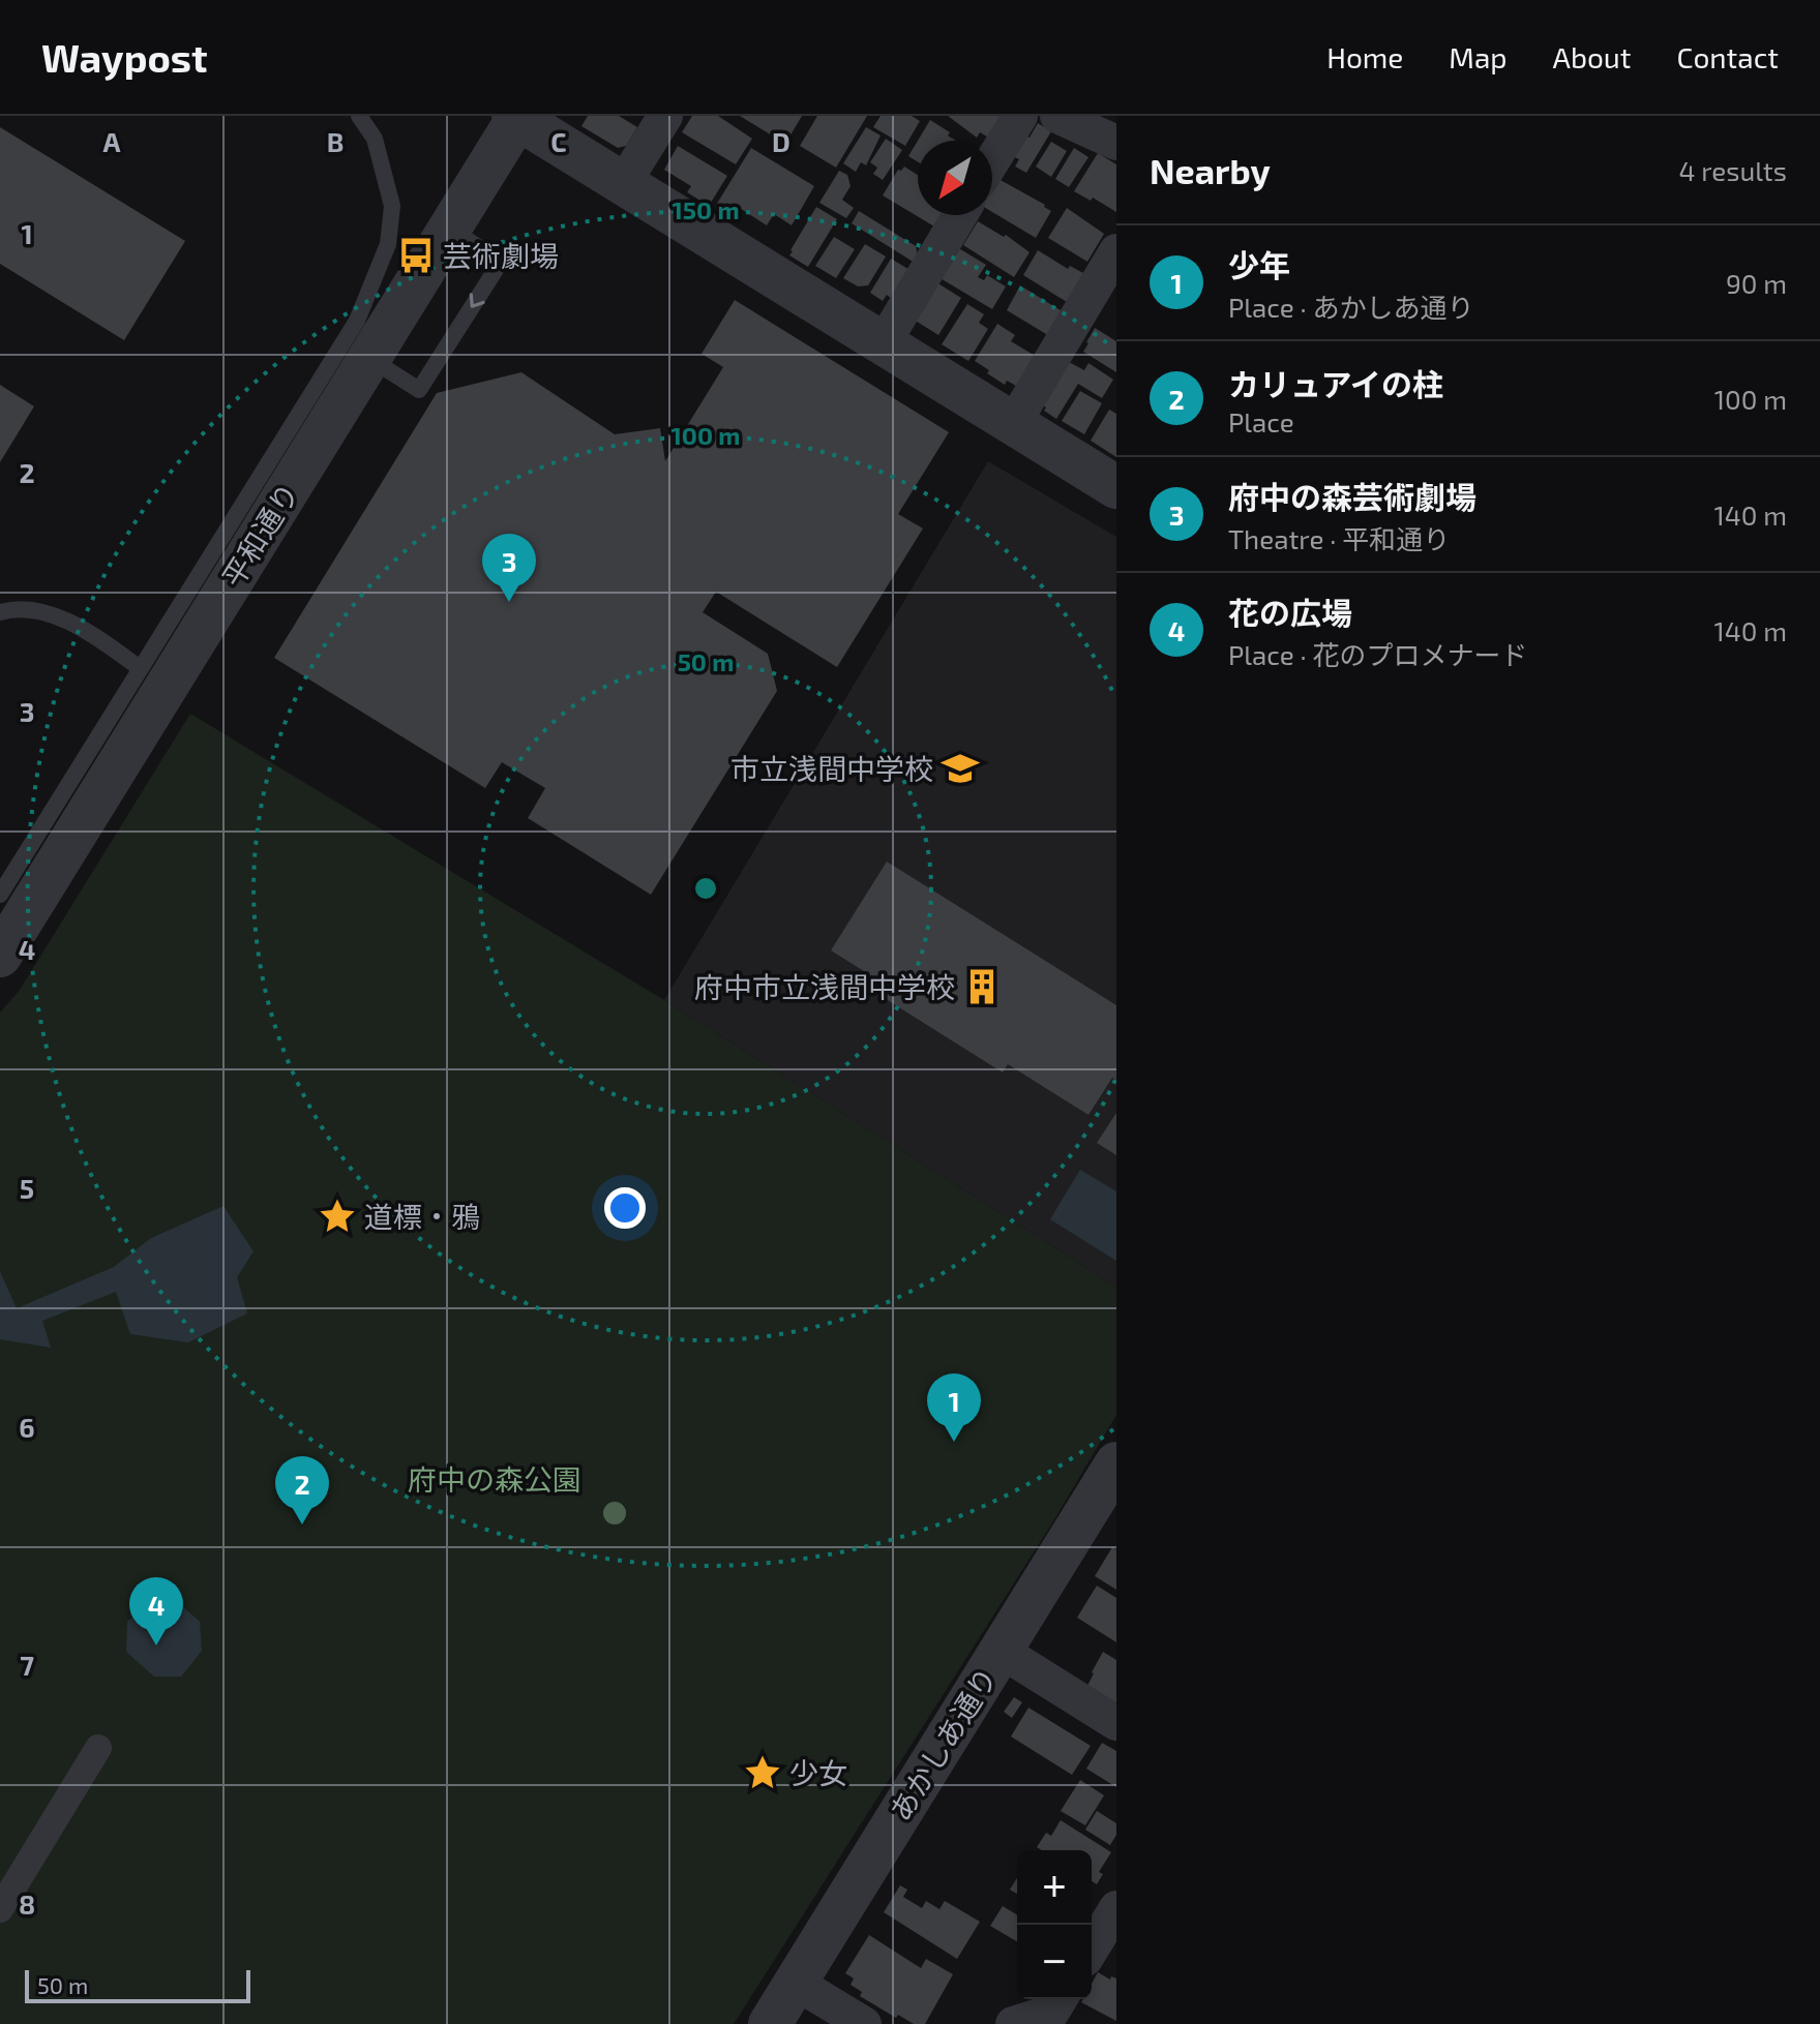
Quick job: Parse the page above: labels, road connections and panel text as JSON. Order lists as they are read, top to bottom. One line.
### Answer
{"streets":{"street":["平和通り","あかしあ通り"]},"parks":["府中の森公園"],"places":{"bus stop":["芸術劇場"],"school or university":["市立浅間中学校"],"building":["府中市立浅間中学校"],"place":["道標・鴉","少女"]},"scale_bar":"50 m","north":"bottom left","page":{"header":"Waypost","nav":["Home","Map","About","Contact"],"heading":["Nearby","4 results"],"list":[{"mark":"1","name":"少年","note":"Place · あかしあ通り","value":"90 m"},{"mark":"2","name":"カリュアイの柱","note":"Place","value":"100 m"},{"mark":"3","name":"府中の森芸術劇場","note":"Theatre · 平和通り","value":"140 m"},{"mark":"4","name":"花の広場","note":"Place · 花のプロメナード","value":"140 m"}],"pins":["3","1","2","4"],"map_buttons":["+","−"],"scale":"50 m"},"grid":{"columns":["A","B","C","D"],"rows":["1","2","3","4","5","6","7","8"]},"rings":["150 m","100 m","50 m"]}
